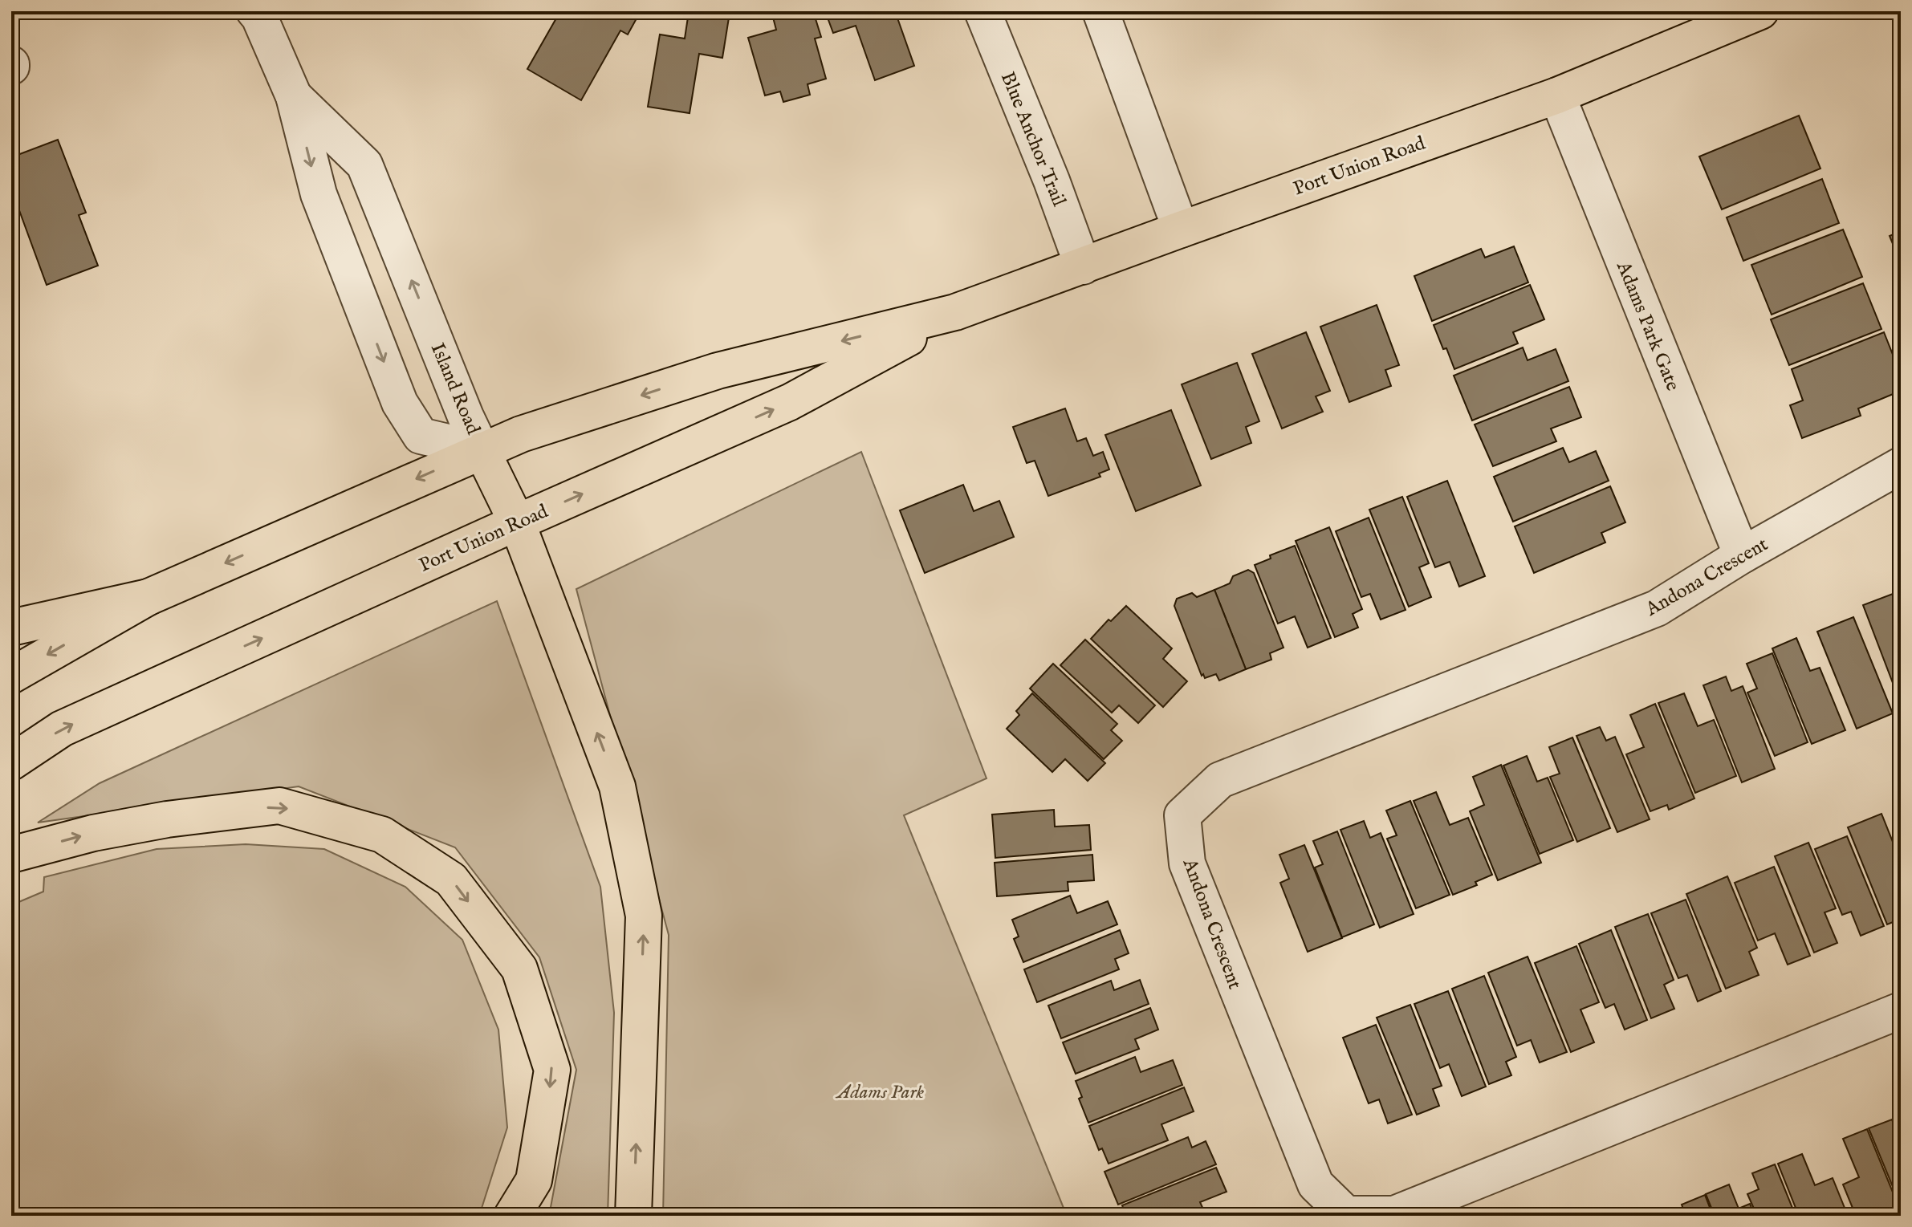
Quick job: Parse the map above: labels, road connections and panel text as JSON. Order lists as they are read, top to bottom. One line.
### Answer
{"streets":{"main road":["Port Union Road"],"street":["Blue Anchor Trail","Adams Park Gate","Island Road","Andona Crescent"]},"crossings":[["Blue Anchor Trail","Port Union Road"],["Port Union Road","Adams Park Gate"],["Port Union Road","Island Road"],["Adams Park Gate","Andona Crescent"]],"parks":["Adams Park"]}
